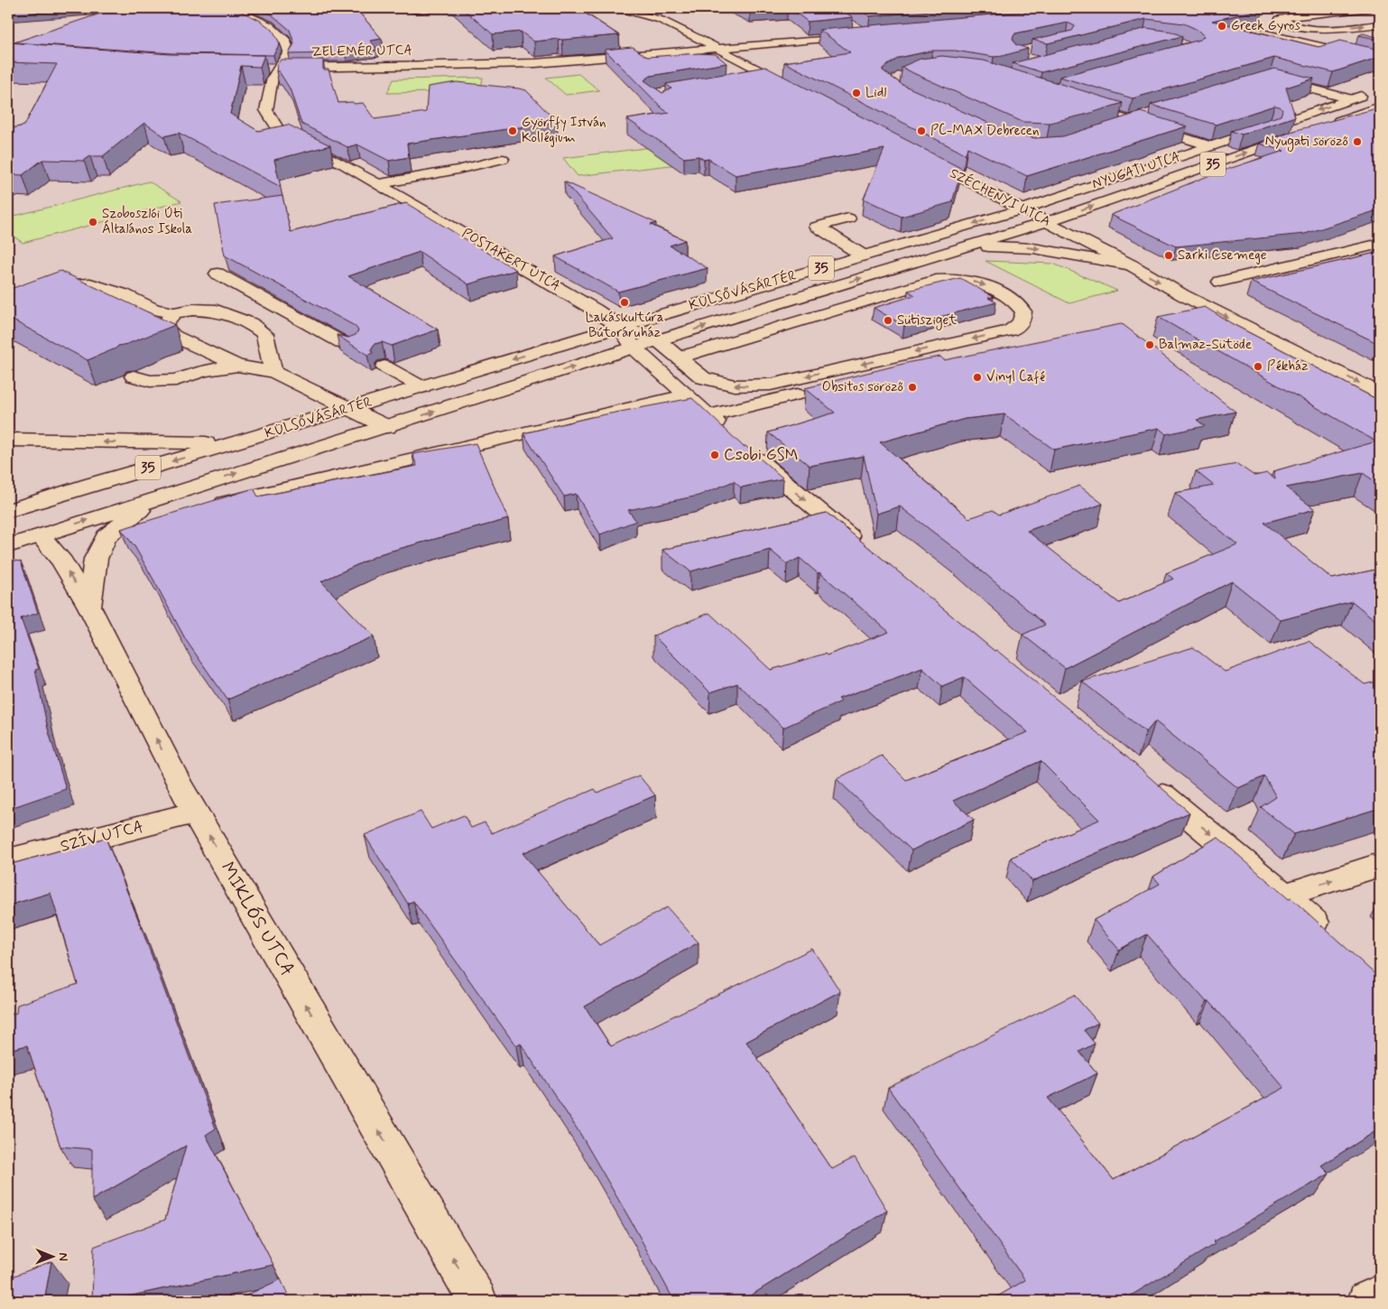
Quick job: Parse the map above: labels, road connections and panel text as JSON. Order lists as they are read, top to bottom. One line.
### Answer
{"streets":{"street":["ZELEMÉR UTCA","35","NYUGATI UTCA","SZÉCHENYI UTCA","POSTAKERT UTCA","KÜLSŐVÁSÁRTÉR","SZÍV UTCA","MIKLÓS UTCA"]},"crossings":[["ZELEMÉR UTCA","POSTAKERT UTCA"],["NYUGATI UTCA","SZÉCHENYI UTCA"],["NYUGATI UTCA","KÜLSŐVÁSÁRTÉR"],["SZÉCHENYI UTCA","KÜLSŐVÁSÁRTÉR"],["POSTAKERT UTCA","KÜLSŐVÁSÁRTÉR"],["KÜLSŐVÁSÁRTÉR","MIKLÓS UTCA"],["SZÍV UTCA","MIKLÓS UTCA"]],"one_way":["SZÉCHENYI UTCA","MIKLÓS UTCA"],"places":["Greek Gyros","Lidl","Györffy István Kollégium","PC-MAX Debrecen","Nyugati söröző","Szoboszlói Úti Általános Iskola","Sarki Csemege","Lakáskultúra Bútoráruház","Sütisziget","Balmaz-Sütöde","Pékház","Vinyl Café","Obsitos söröző","Csobi GSM"],"north":"right"}
